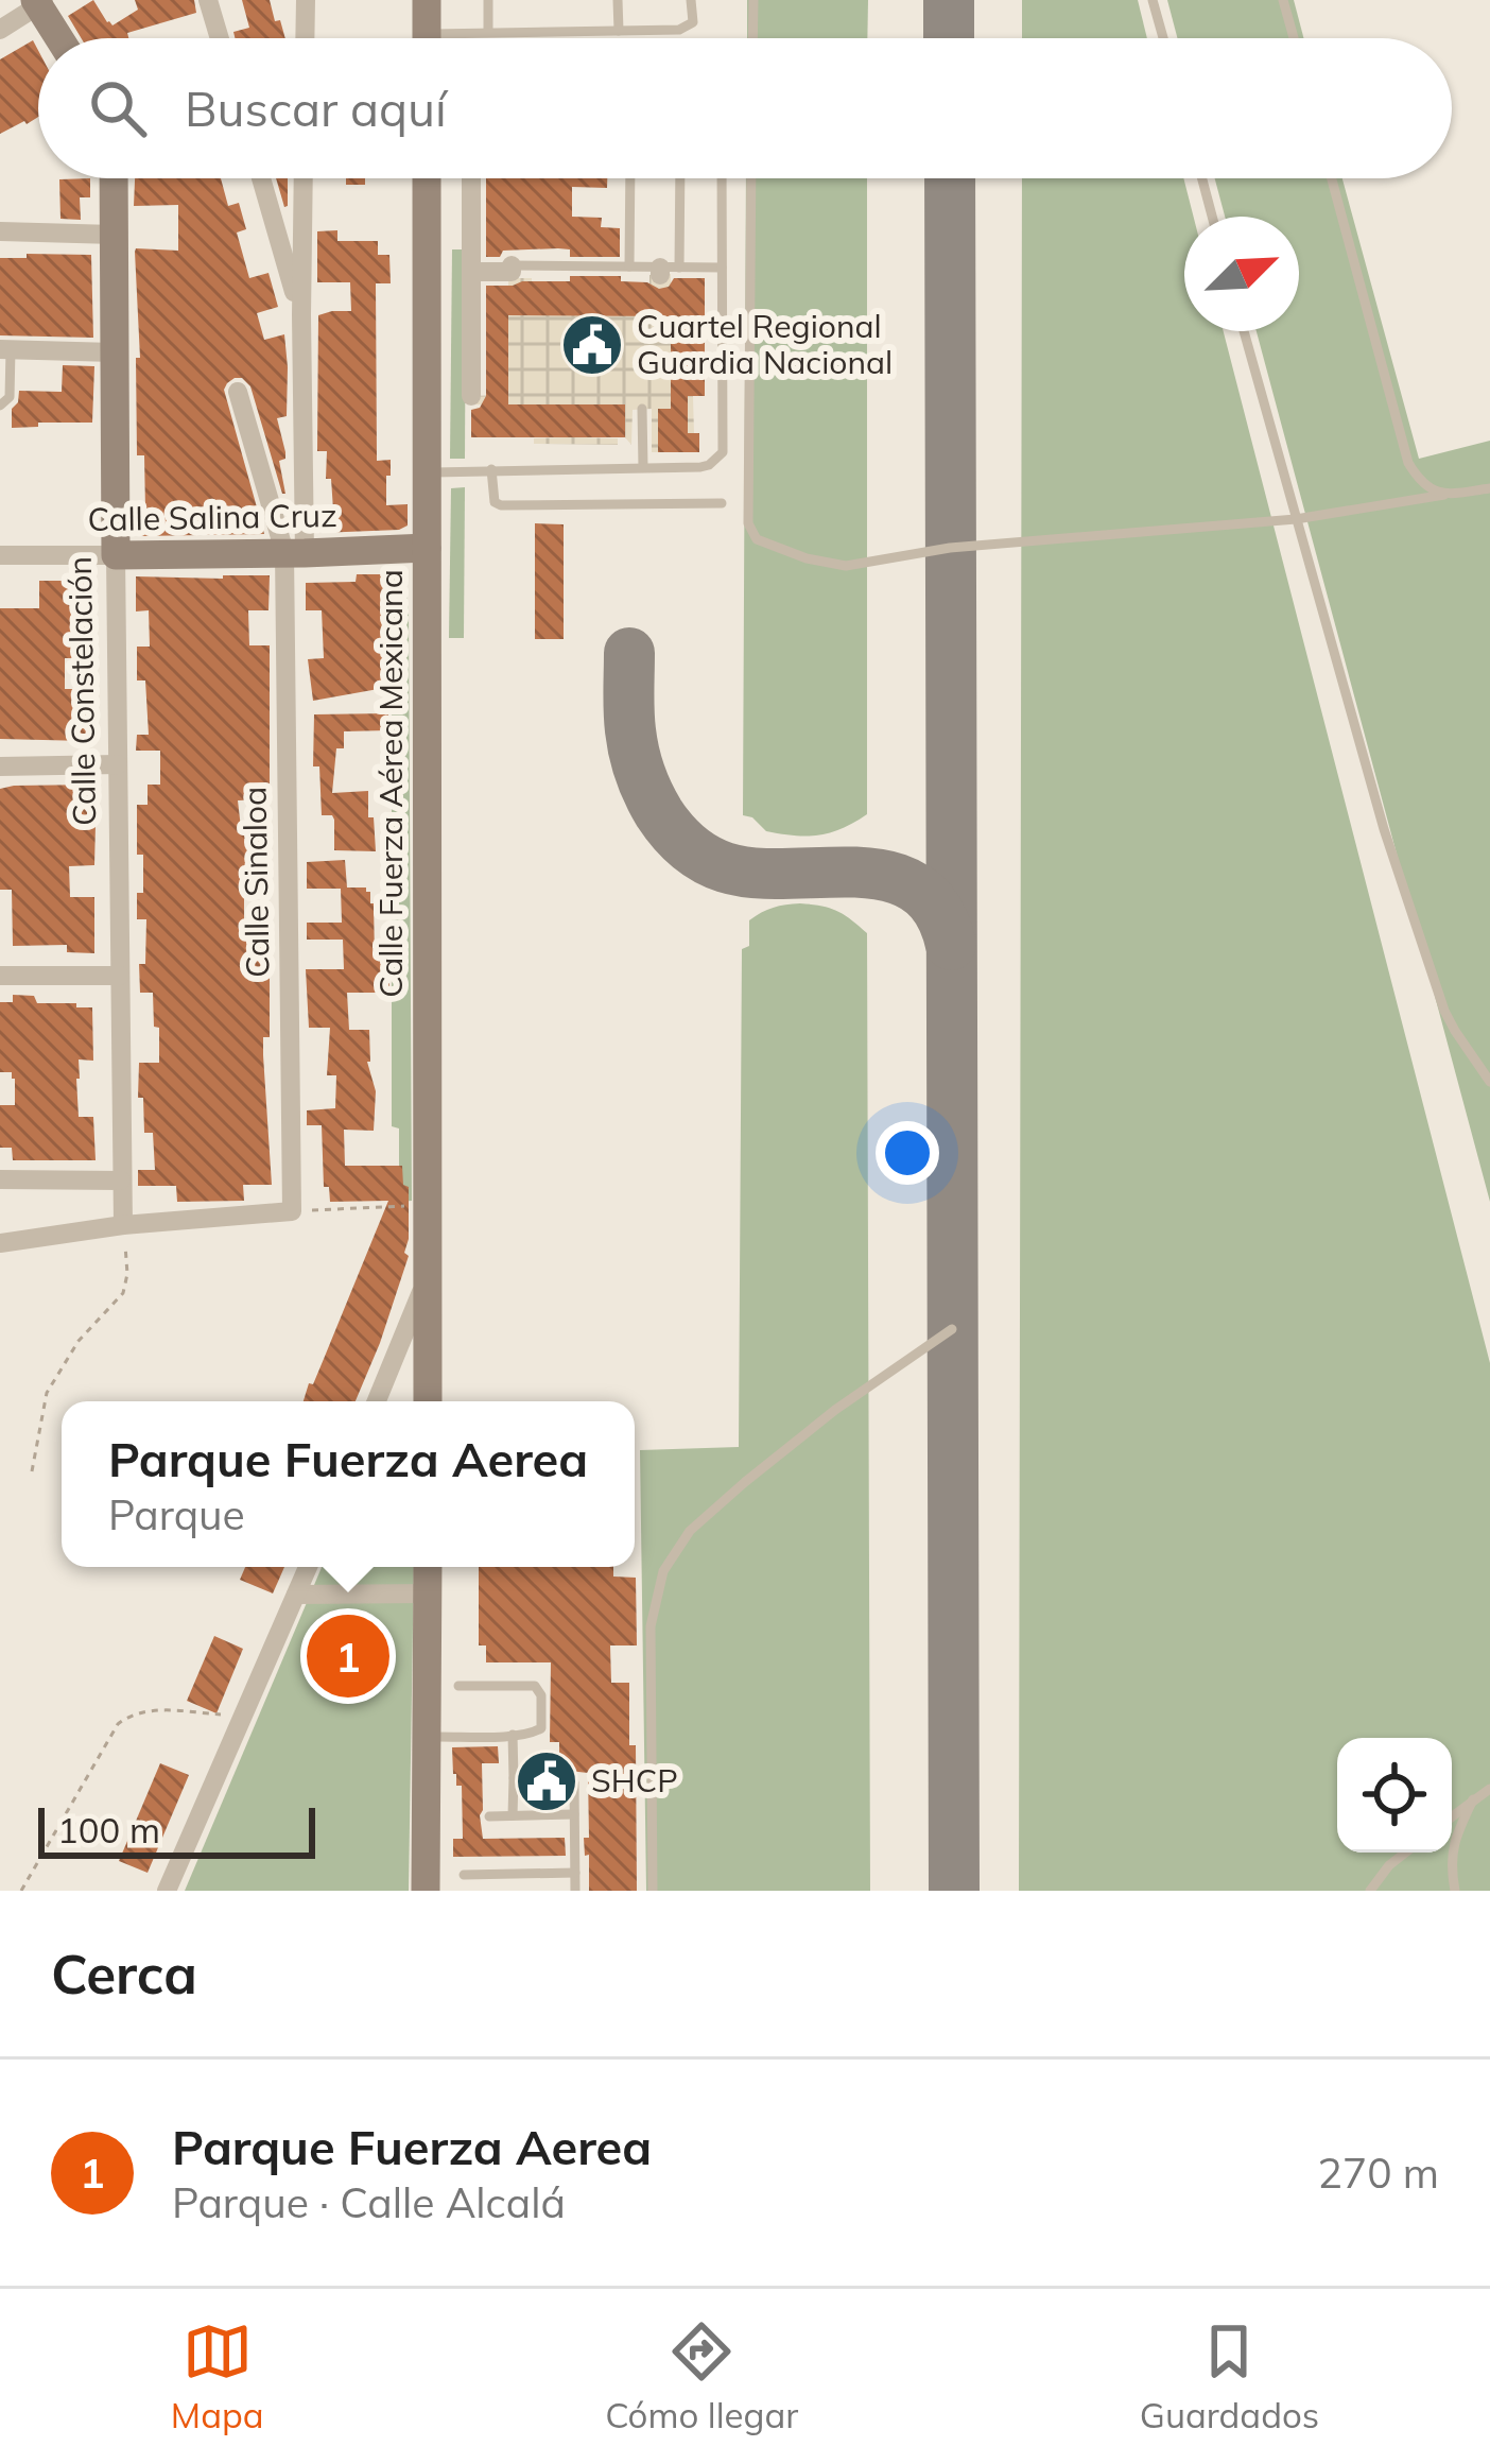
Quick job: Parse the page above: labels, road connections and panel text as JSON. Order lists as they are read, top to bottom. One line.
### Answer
{"streets":{"main road":["Calle Salina Cruz","Calle Constelación","Calle Fuerza Aérea Mexicana"],"street":["Calle Sinaloa"]},"crossings":[["Calle Salina Cruz","Calle Constelación"],["Calle Salina Cruz","Calle Fuerza Aérea Mexicana"],["Calle Salina Cruz","Calle Sinaloa"]],"places":{"public building":["Cuartel Regional Guardia Nacional","SHCP"]},"scale_bar":"100 m","north":"top right","page":{"search":"Buscar aquí","popup":["Parque Fuerza Aerea","Parque"],"pins":"1","scale":"100 m","heading":"Cerca","list":[{"mark":"1","name":"Parque Fuerza Aerea","note":"Parque · Calle Alcalá","value":"270 m"}],"nav":["Mapa","Cómo llegar","Guardados"]}}
